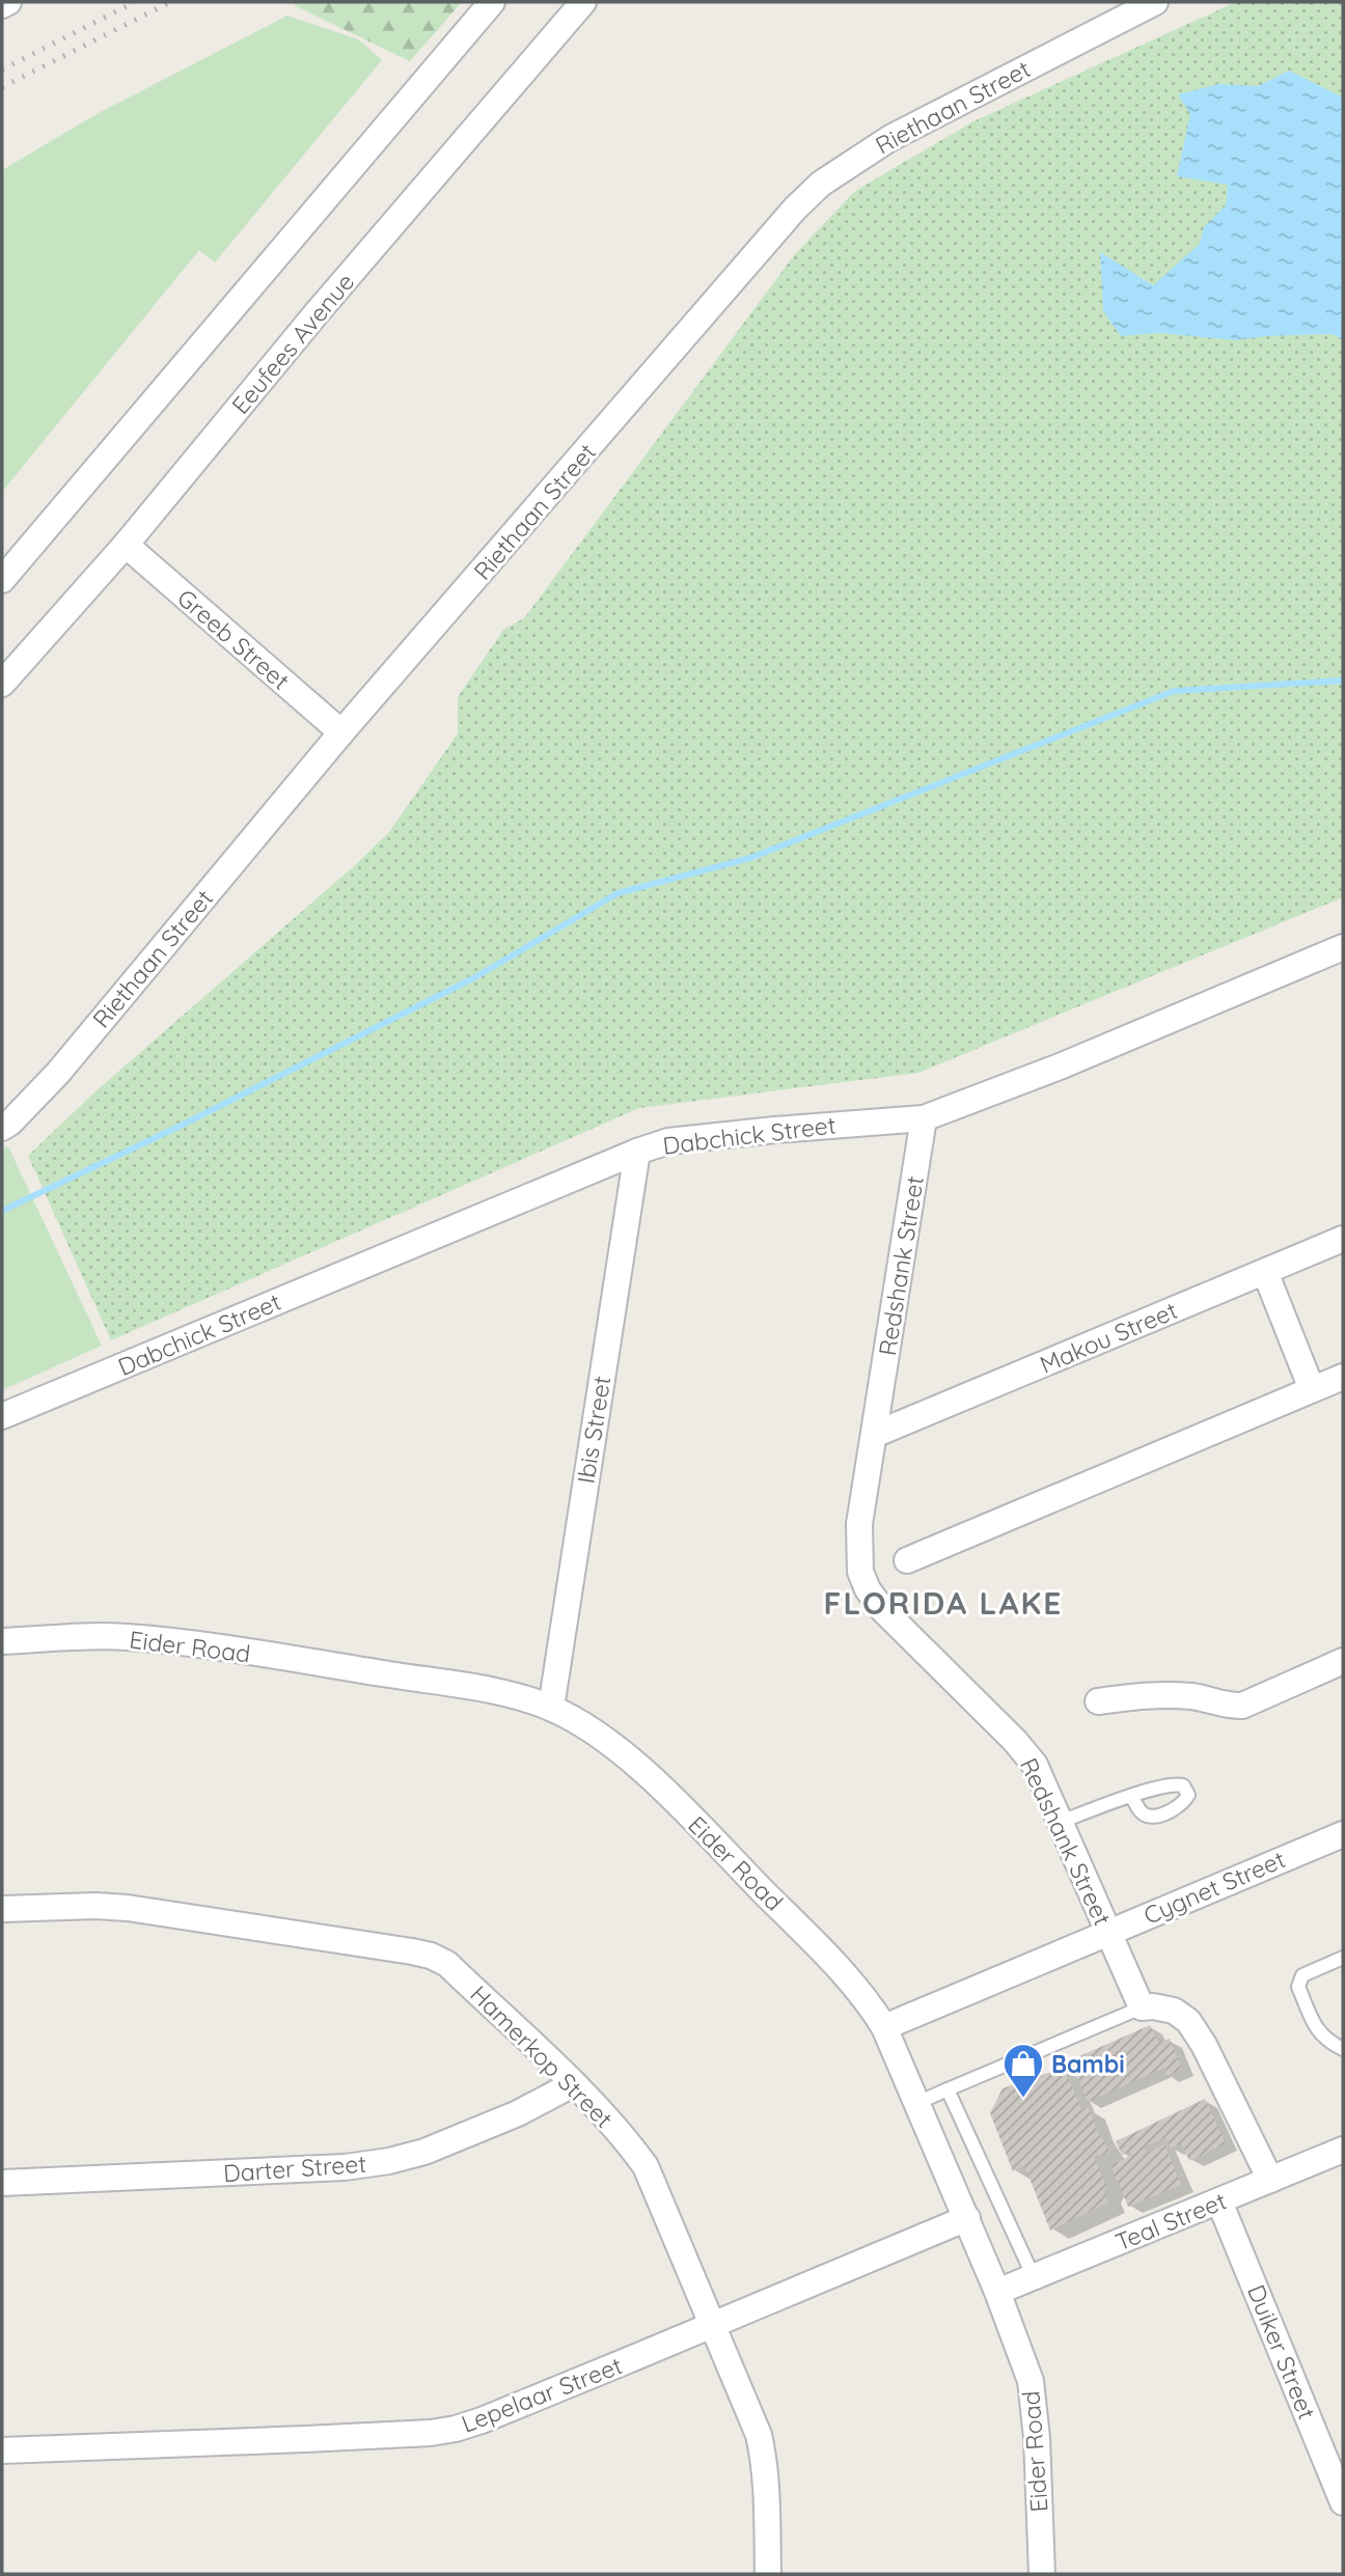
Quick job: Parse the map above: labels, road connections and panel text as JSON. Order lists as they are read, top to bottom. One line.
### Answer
{"streets":{"street":["Riethaan Street","Eeufees Avenue","Greeb Street","Dabchick Street","Redshank Street","Makou Street","Ibis Street","Eider Road","Cygnet Street","Hamerkop Street","Darter Street","Teal Street","Duiker Street","Lepelaar Street"]},"crossings":[["Riethaan Street","Greeb Street"],["Eeufees Avenue","Greeb Street"],["Dabchick Street","Redshank Street"],["Dabchick Street","Ibis Street"],["Redshank Street","Makou Street"],["Redshank Street","Cygnet Street"],["Ibis Street","Eider Road"],["Eider Road","Cygnet Street"],["Eider Road","Teal Street"],["Eider Road","Lepelaar Street"],["Hamerkop Street","Darter Street"],["Hamerkop Street","Lepelaar Street"],["Teal Street","Duiker Street"]],"districts":["FLORIDA LAKE"],"places":{"shop":["Bambi"]}}
